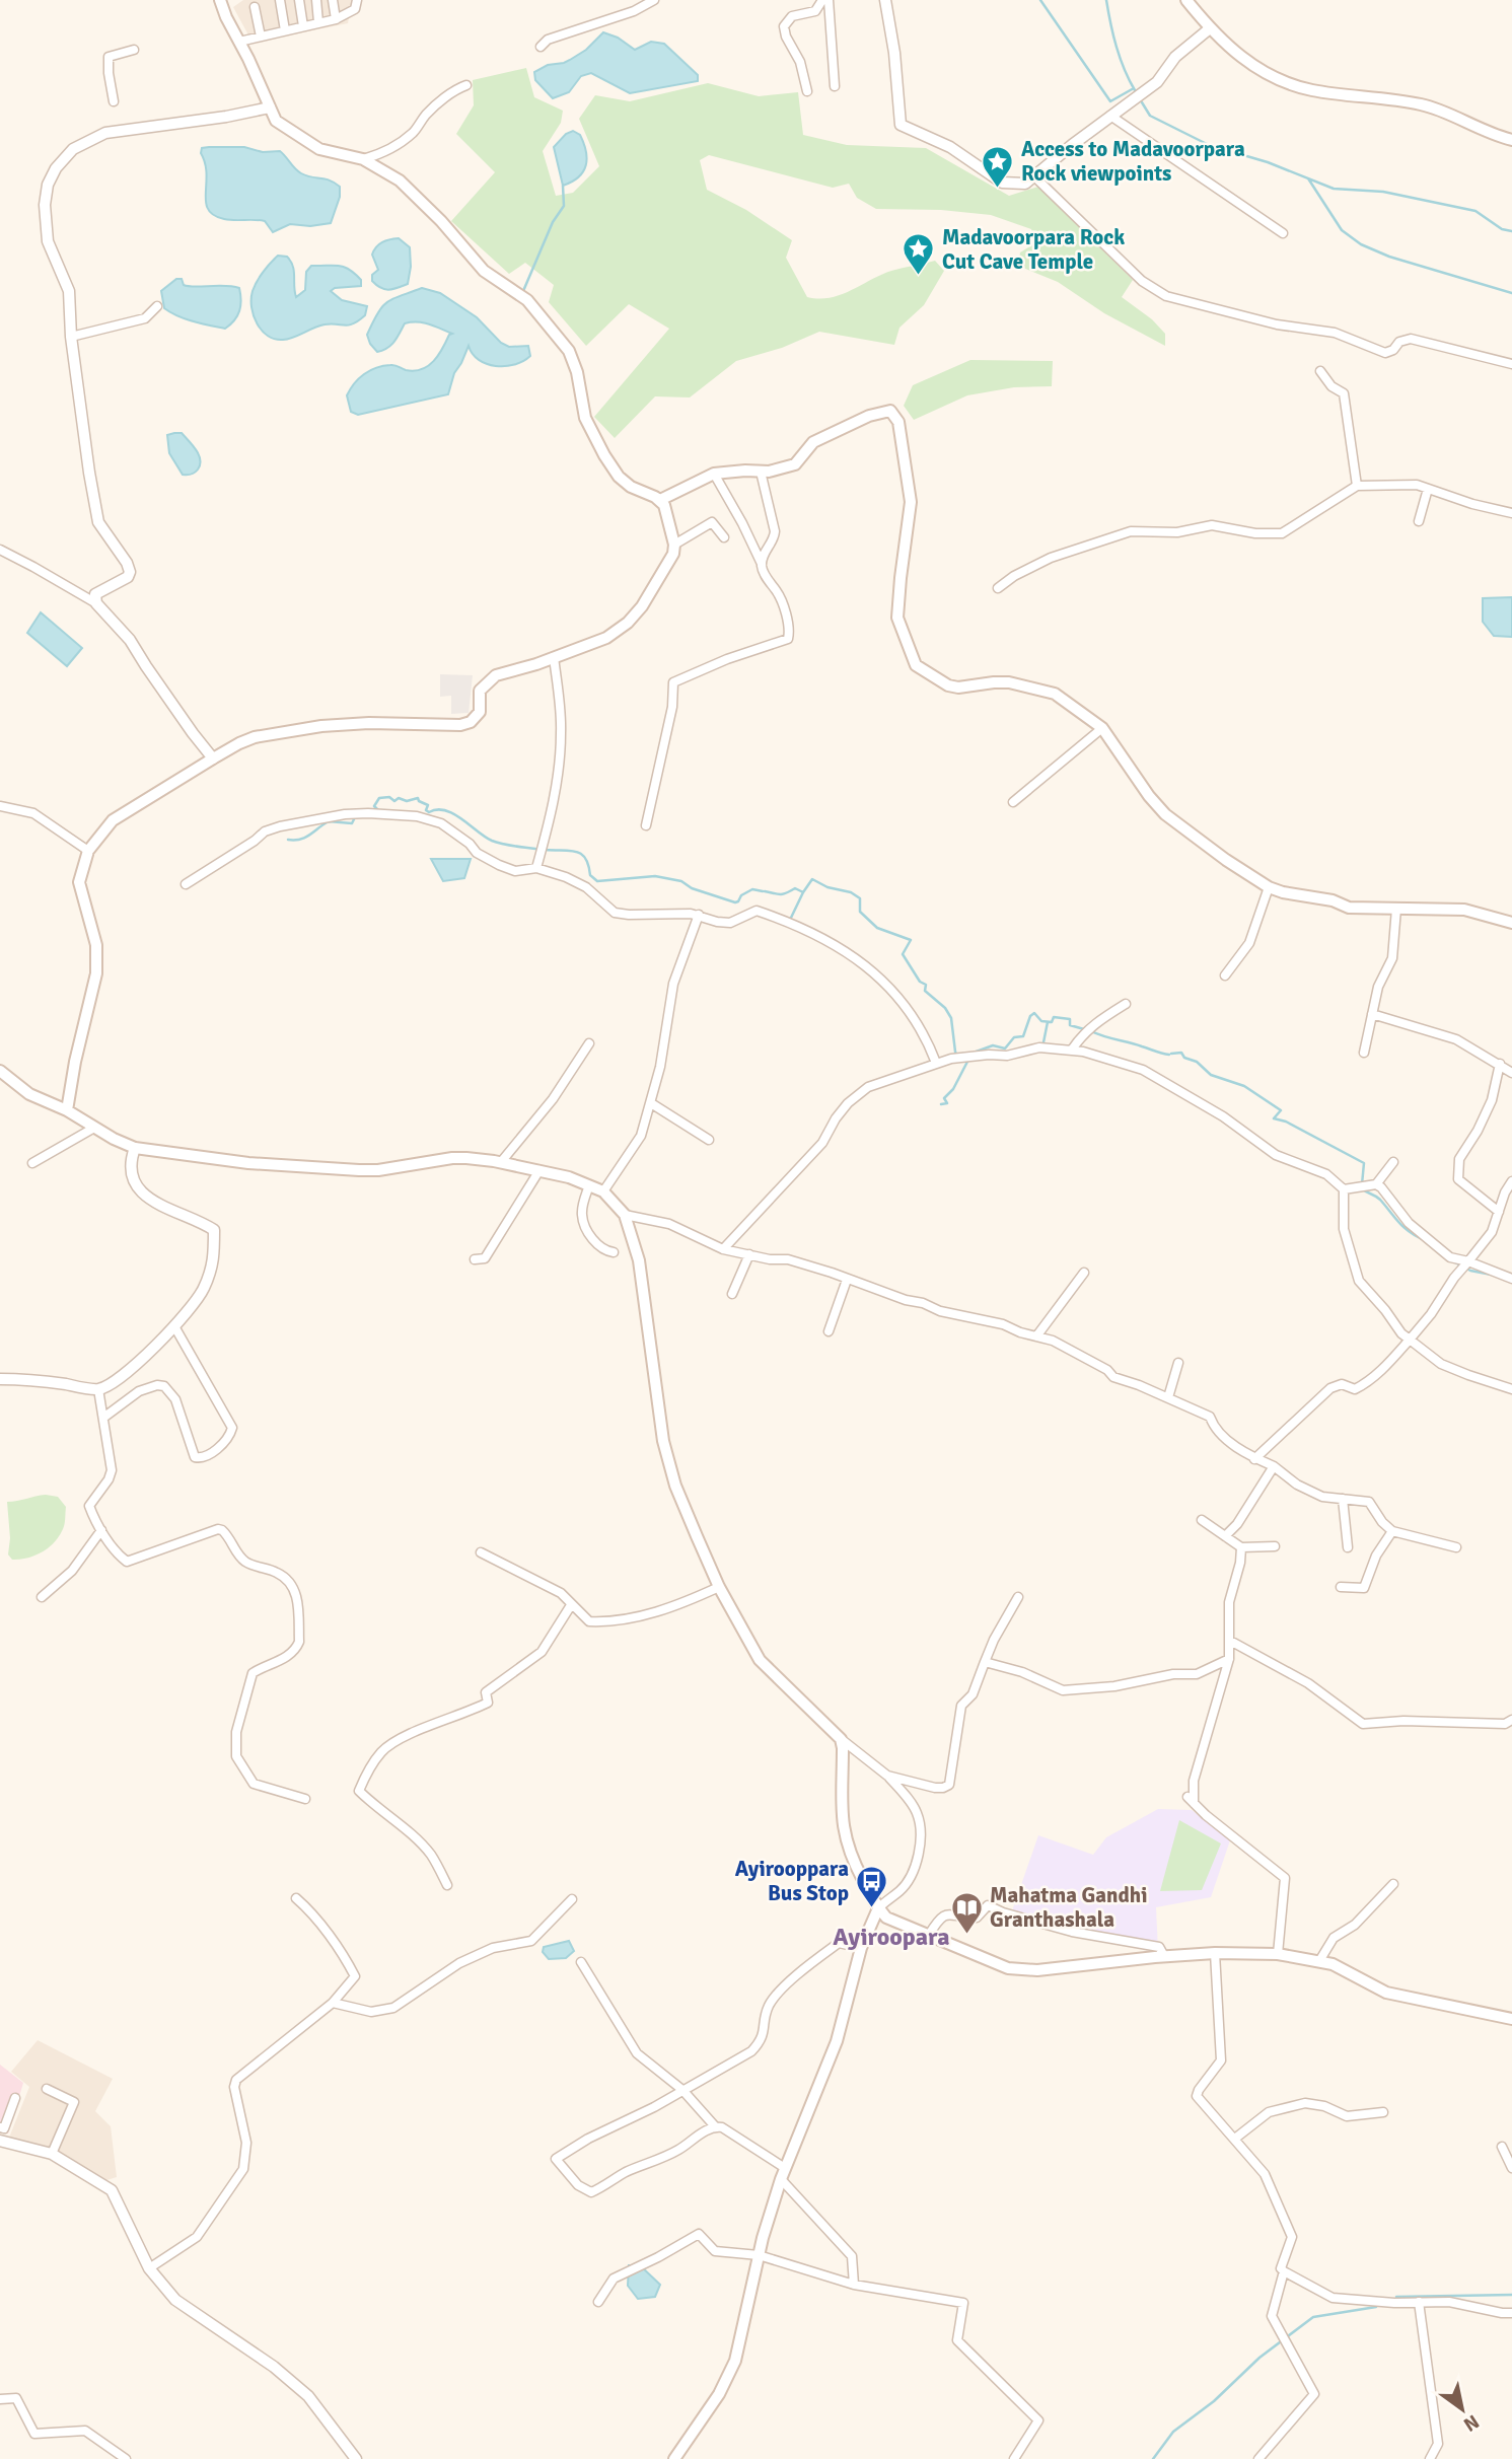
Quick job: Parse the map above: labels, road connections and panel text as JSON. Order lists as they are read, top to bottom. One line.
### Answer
{"districts":["Ayiroopara"],"places":{"place":["Access to Madavoorpara Rock viewpoints","Madavoorpara Rock Cut Cave Temple"],"bus stop":["Ayirooppara Bus Stop"],"library":["Mahatma Gandhi Granthashala"]},"north":"bottom right"}
